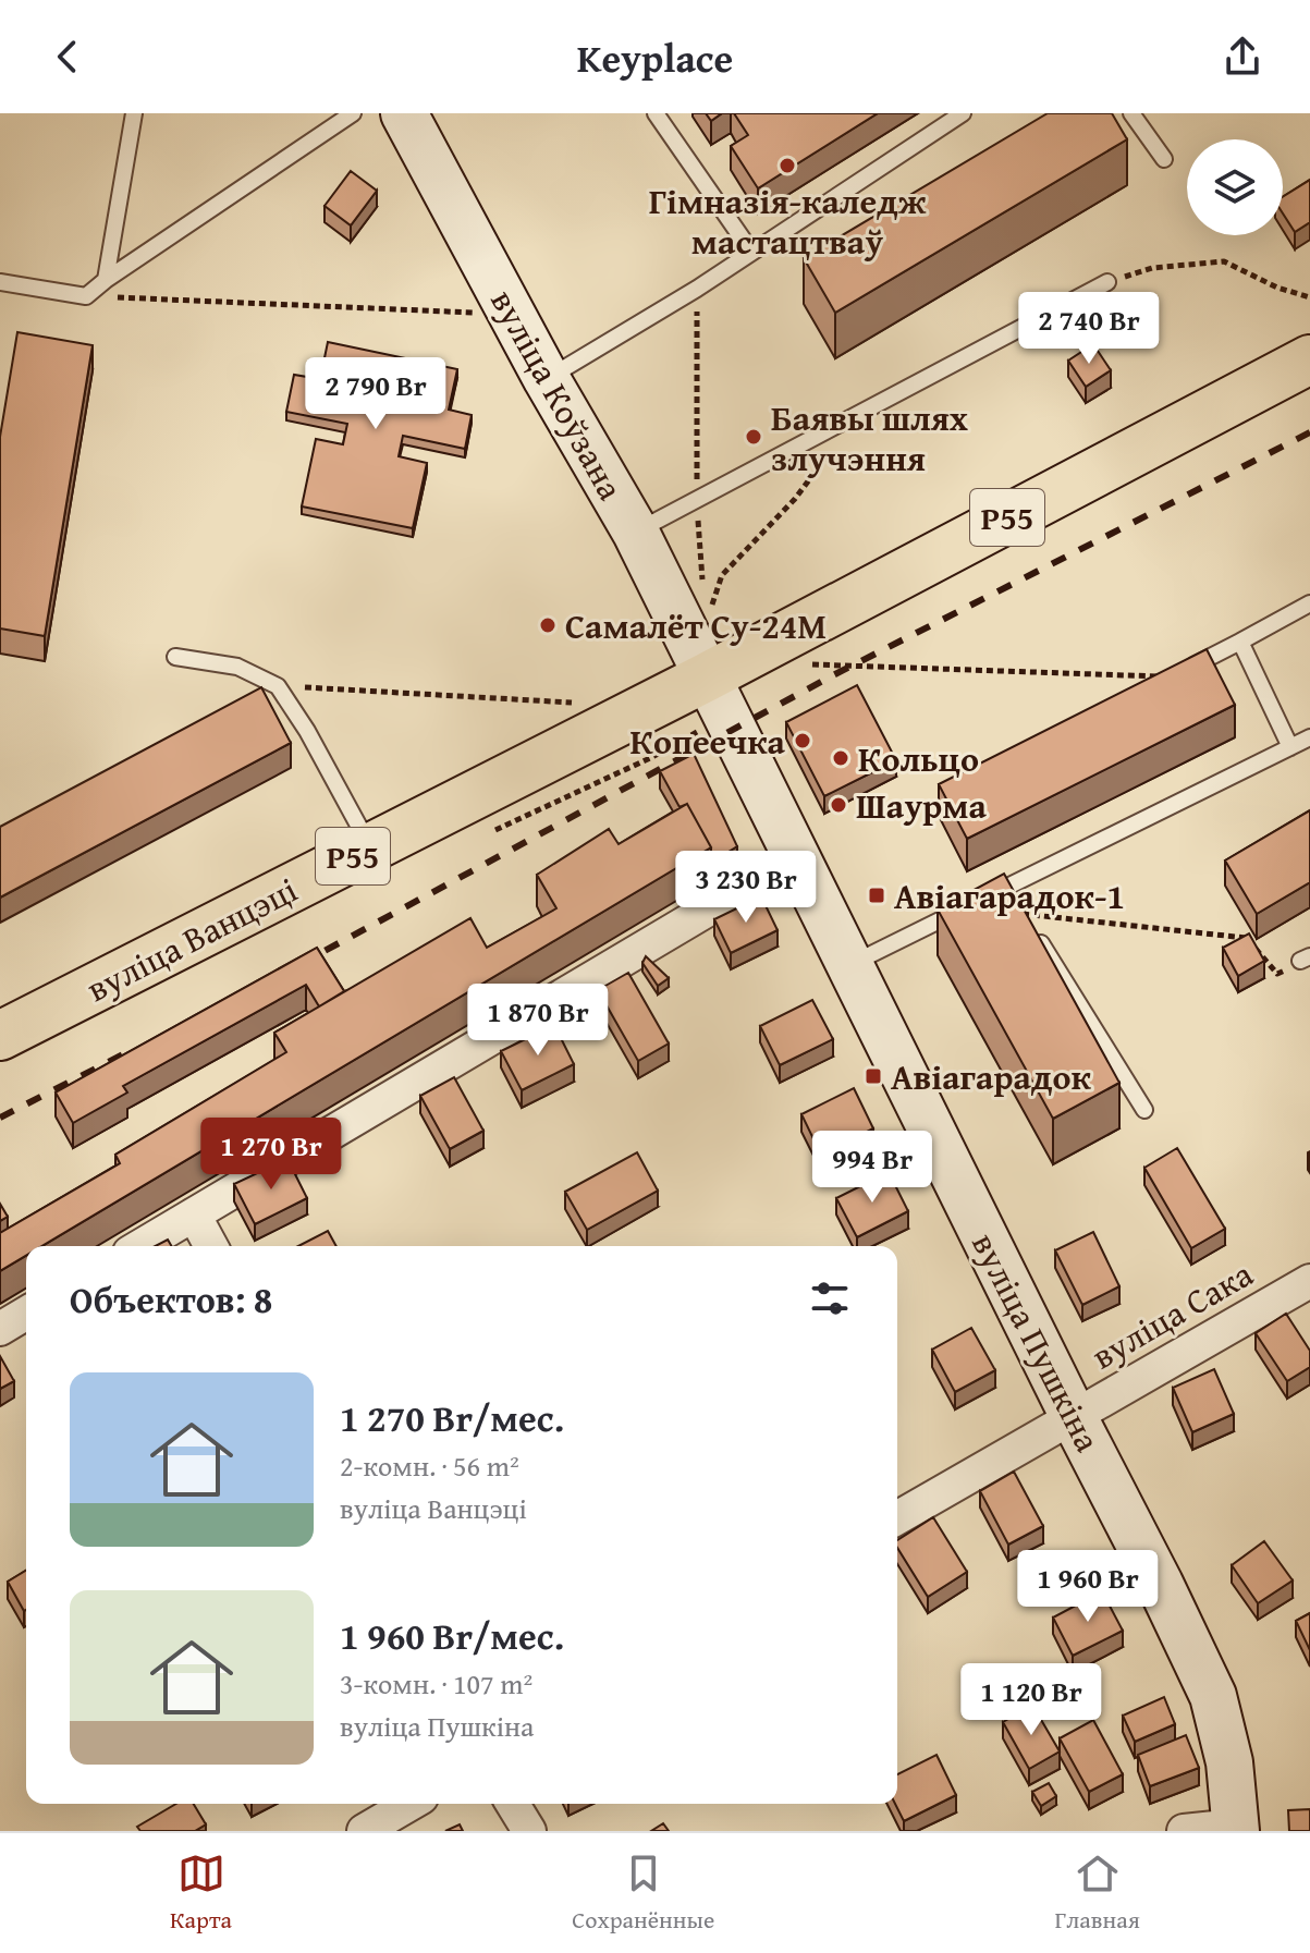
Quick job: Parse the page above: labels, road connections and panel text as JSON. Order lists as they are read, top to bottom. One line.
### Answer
{"streets":{"main road":["вуліца Коўзана","Р55","вуліца Ванцэці","вуліца Пушкіна"],"street":["вуліца Сака"]},"crossings":[["вуліца Коўзана","вуліца Ванцэці"],["вуліца Коўзана","вуліца Пушкіна"],["вуліца Ванцэці","вуліца Пушкіна"],["вуліца Сака","вуліца Пушкіна"]],"places":{"other":["Гімназія-каледж мастацтваў","Баявы шлях злучэння","Самалёт Су-24М","Копеечка","Кольцо","Шаурма"],"transit":["Авіагарадок-1","Авіагарадок"]},"page":{"header":"Keyplace","price":["2 740 Br","2 790 Br","3 230 Br","1 870 Br","1 270 Br","994 Br","1 960 Br","1 120 Br"],"heading":"Объектов: 8","list":[{"name":"1 270 Br/мес.","note":"2-комн. · 56 m² · вуліца Ванцэці"},{"name":"1 960 Br/мес.","note":"3-комн. · 107 m² · вуліца Пушкіна"}],"tabs":["Карта","Сохранённые","Главная"]}}
